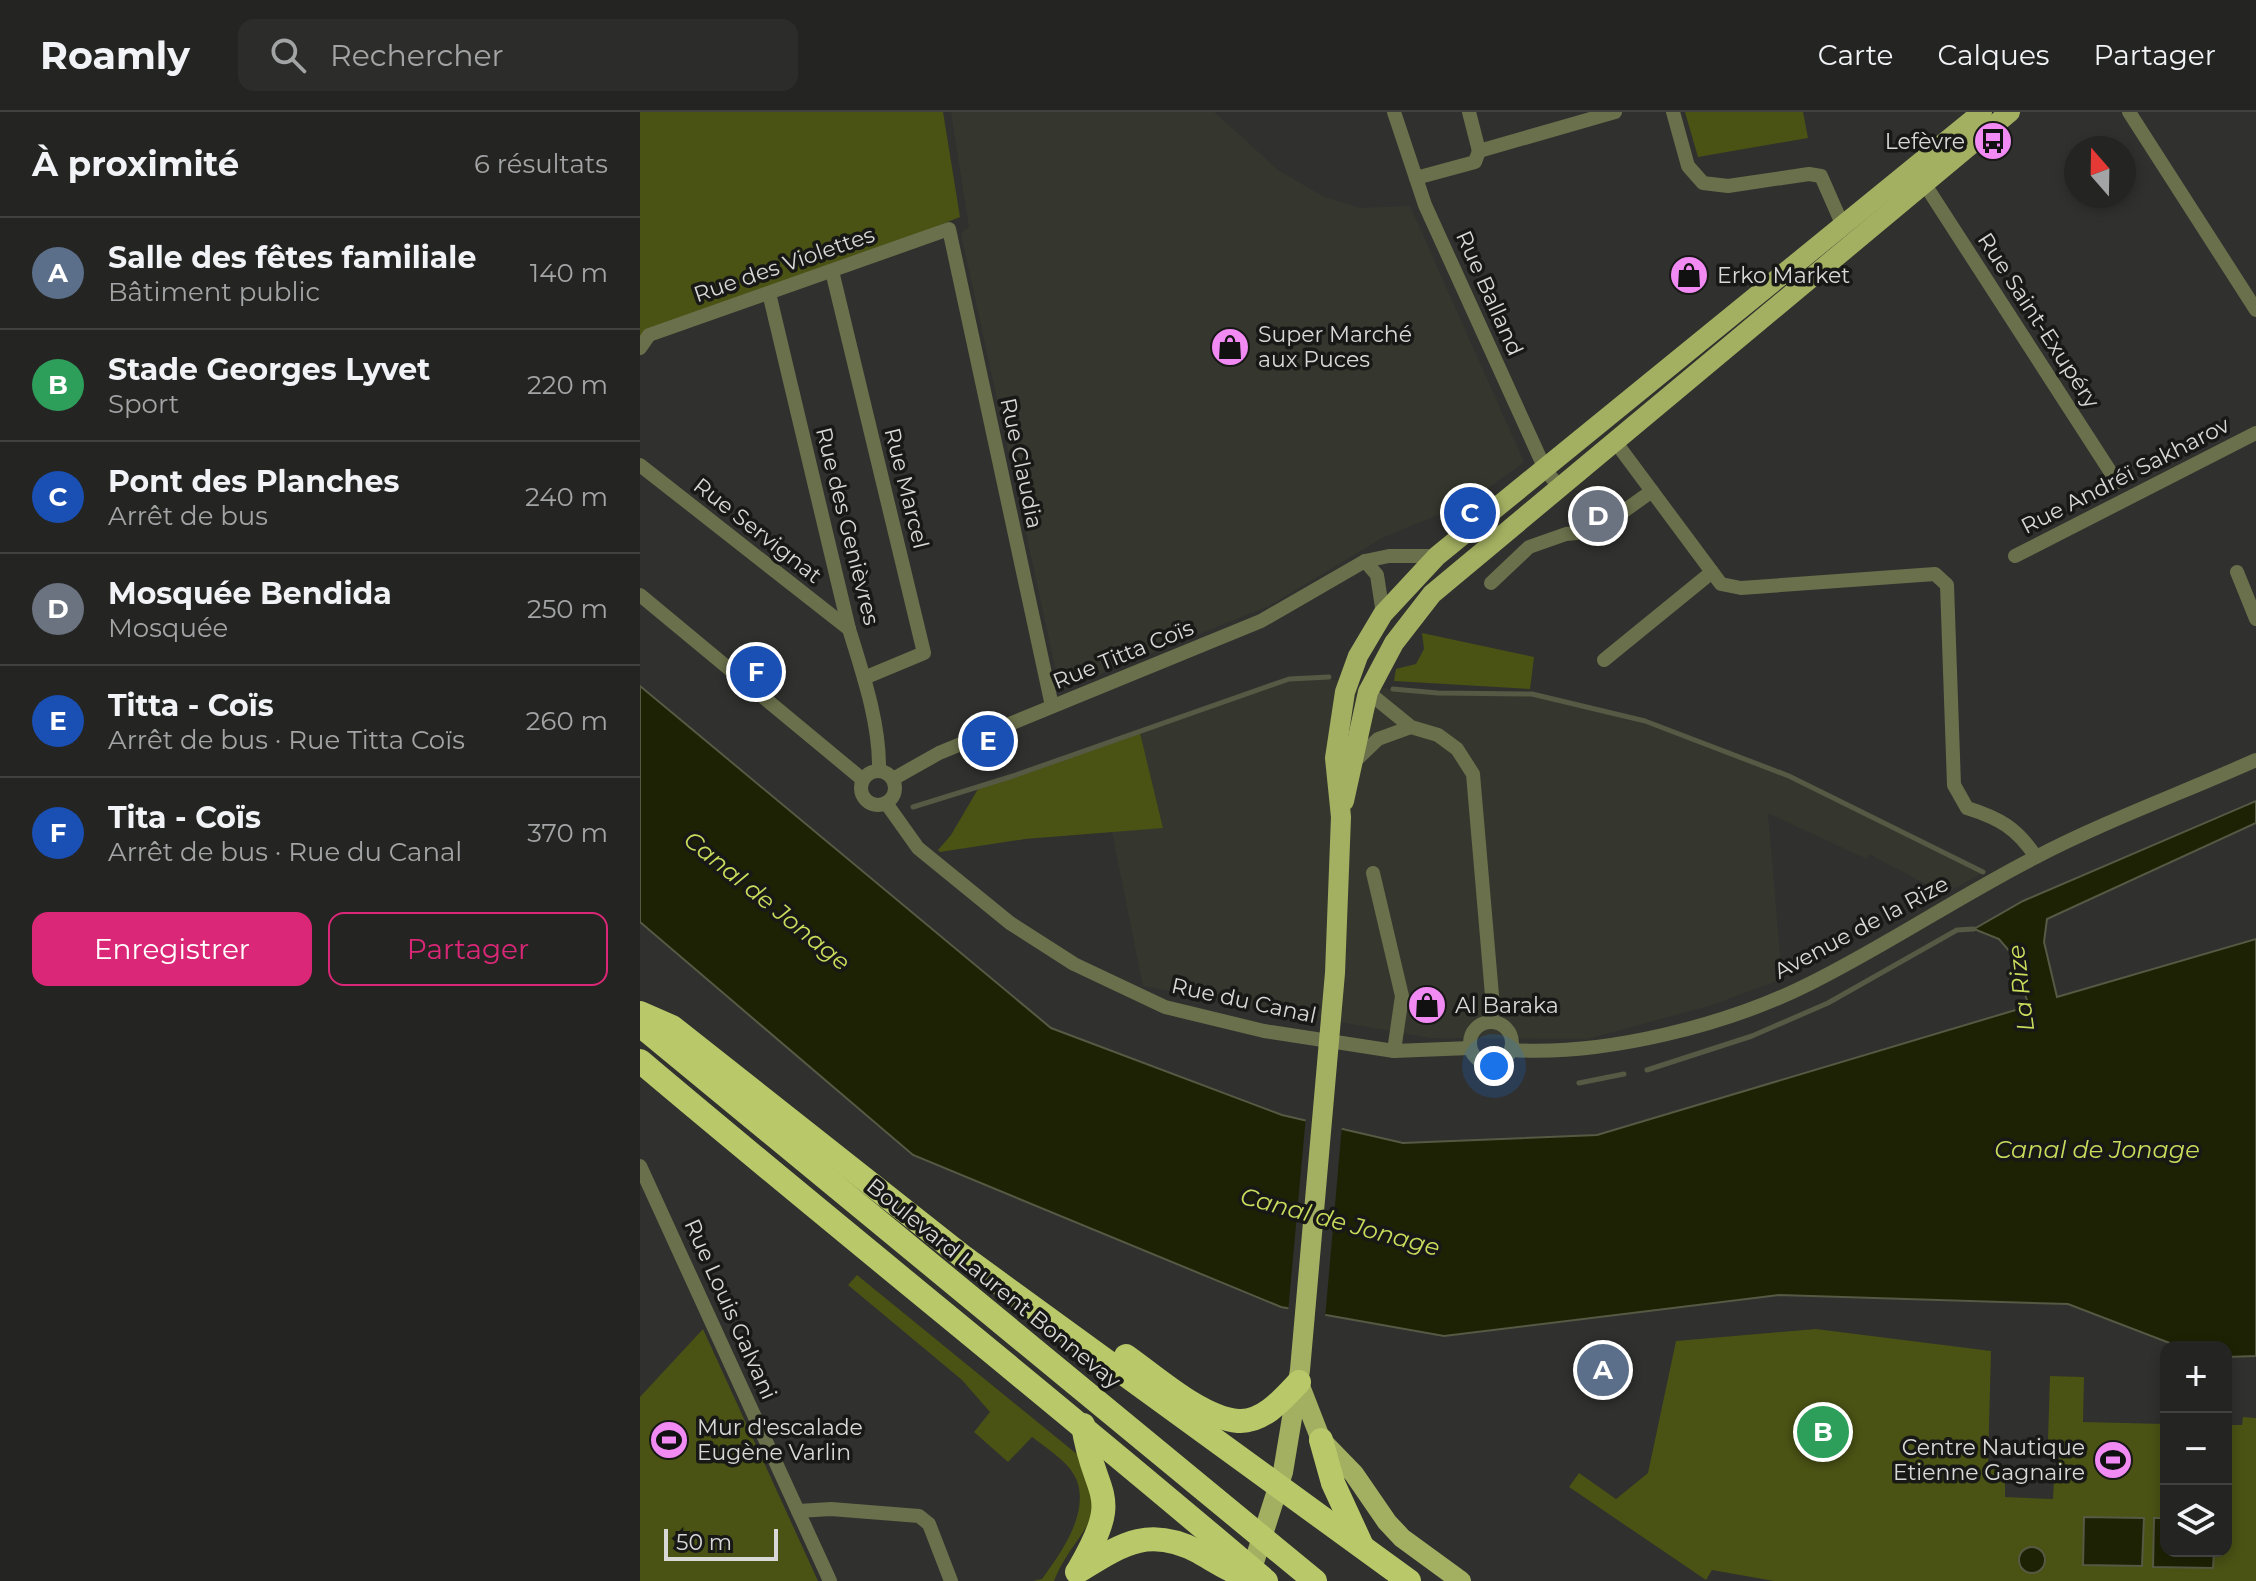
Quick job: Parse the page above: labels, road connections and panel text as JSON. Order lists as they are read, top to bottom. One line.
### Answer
{"streets":{"highway":["Boulevard Laurent Bonnevay"],"street":["Rue des Violettes","Rue Balland","Rue Saint-Exupéry","Rue Claudia","Rue Andréï Sakharov","Rue Marcel","Rue des Genièvres","Rue Servignat","Rue Titta Coïs","Avenue de la Rize","Rue du Canal","Rue Louis Galvani"]},"crossings":[["Rue des Violettes","Rue Claudia"],["Rue des Violettes","Rue Marcel"],["Rue des Violettes","Rue des Genièvres"],["Rue Claudia","Rue Titta Coïs"],["Rue Marcel","Rue des Genièvres"],["Rue des Genièvres","Rue Servignat"],["Rue des Genièvres","Rue Titta Coïs"],["Rue des Genièvres","Rue du Canal"],["Rue Titta Coïs","Rue du Canal"],["Avenue de la Rize","Rue du Canal"]],"water":["Canal de Jonage","La Rize"],"places":{"bus stop":["Lefèvre"],"shop":["Erko Market","Super Marché aux Puces","Al Baraka"],"sports":["Mur d'escalade Eugène Varlin","Centre Nautique Etienne Gagnaire"]},"scale_bar":"50 m","north":"top","page":{"header":"Roamly","search":"Rechercher","nav":["Carte","Calques","Partager"],"heading":["À proximité","6 résultats"],"list":[{"mark":"A","name":"Salle des fêtes familiale","note":"Bâtiment public","value":"140 m"},{"mark":"B","name":"Stade Georges Lyvet","note":"Sport","value":"220 m"},{"mark":"C","name":"Pont des Planches","note":"Arrêt de bus","value":"240 m"},{"mark":"D","name":"Mosquée Bendida","note":"Mosquée","value":"250 m"},{"mark":"E","name":"Titta - Coïs","note":"Arrêt de bus · Rue Titta Coïs","value":"260 m"},{"mark":"F","name":"Tita - Coïs","note":"Arrêt de bus · Rue du Canal","value":"370 m"}],"pins":["C","D","F","E","A","B"],"buttons":["Enregistrer","Partager"],"map_buttons":["+","−"],"scale":"50 m"}}
